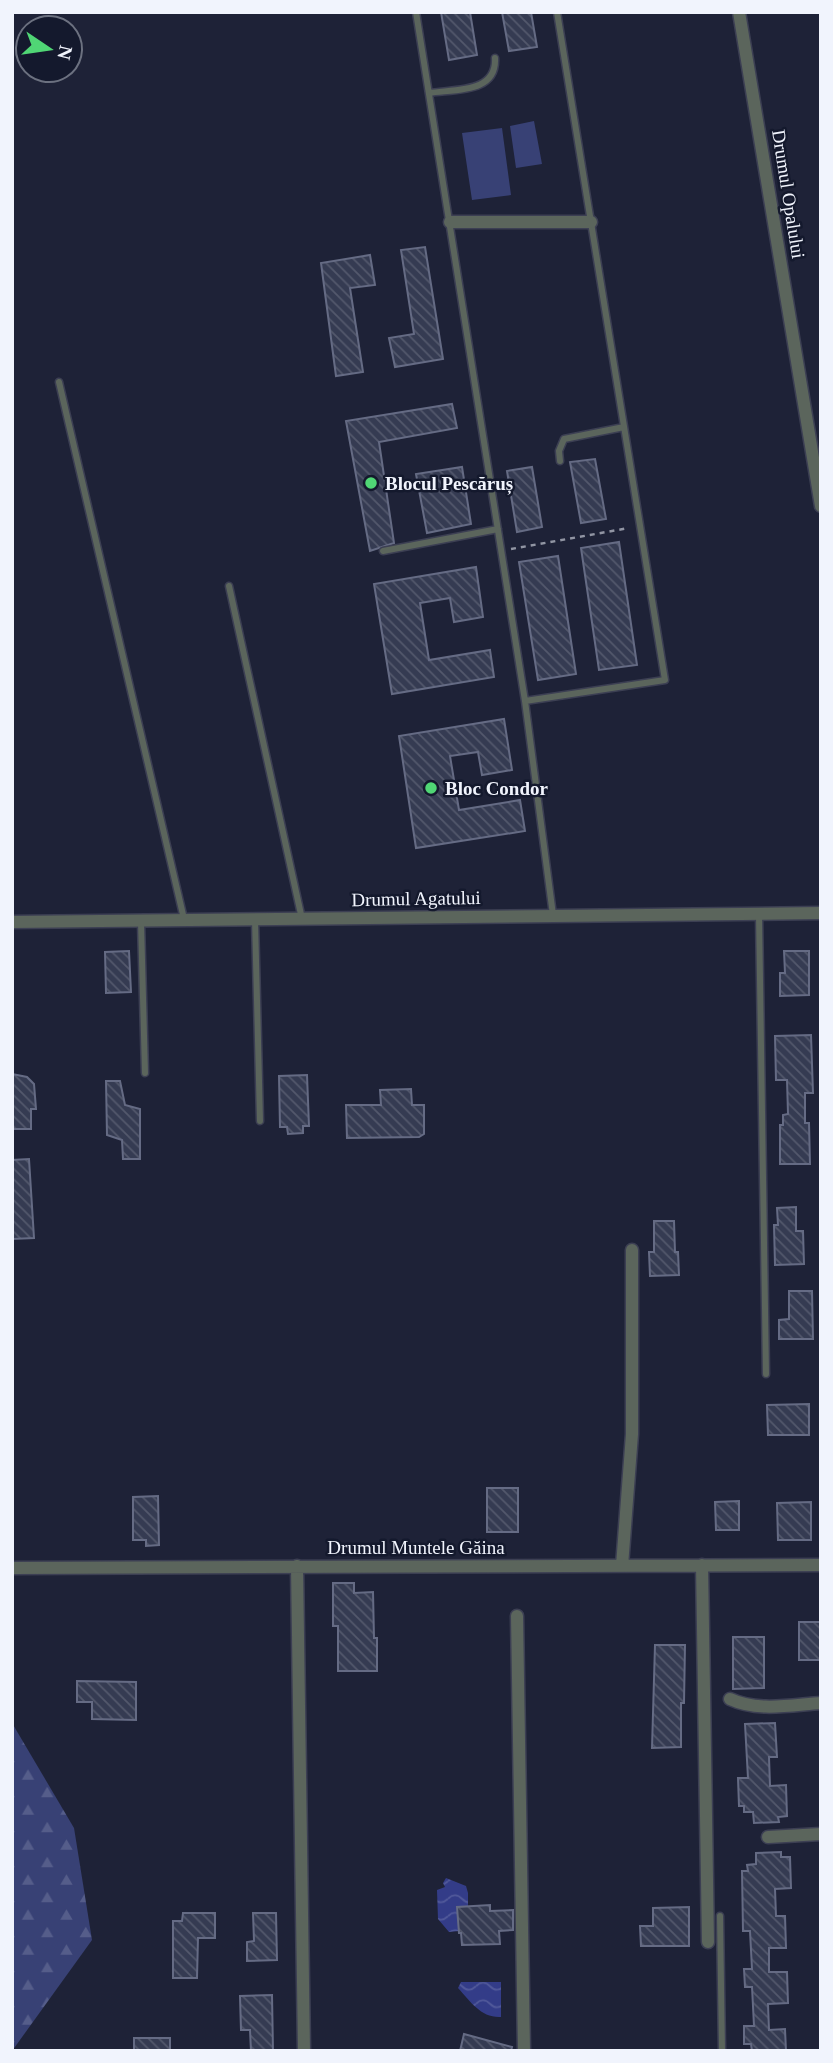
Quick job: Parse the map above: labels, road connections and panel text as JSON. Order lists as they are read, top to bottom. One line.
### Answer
{"streets":{"street":["Drumul Opalului","Drumul Agatului","Drumul Muntele Găina"]},"places":["Blocul Pescăruș","Bloc Condor"],"north":"right"}
